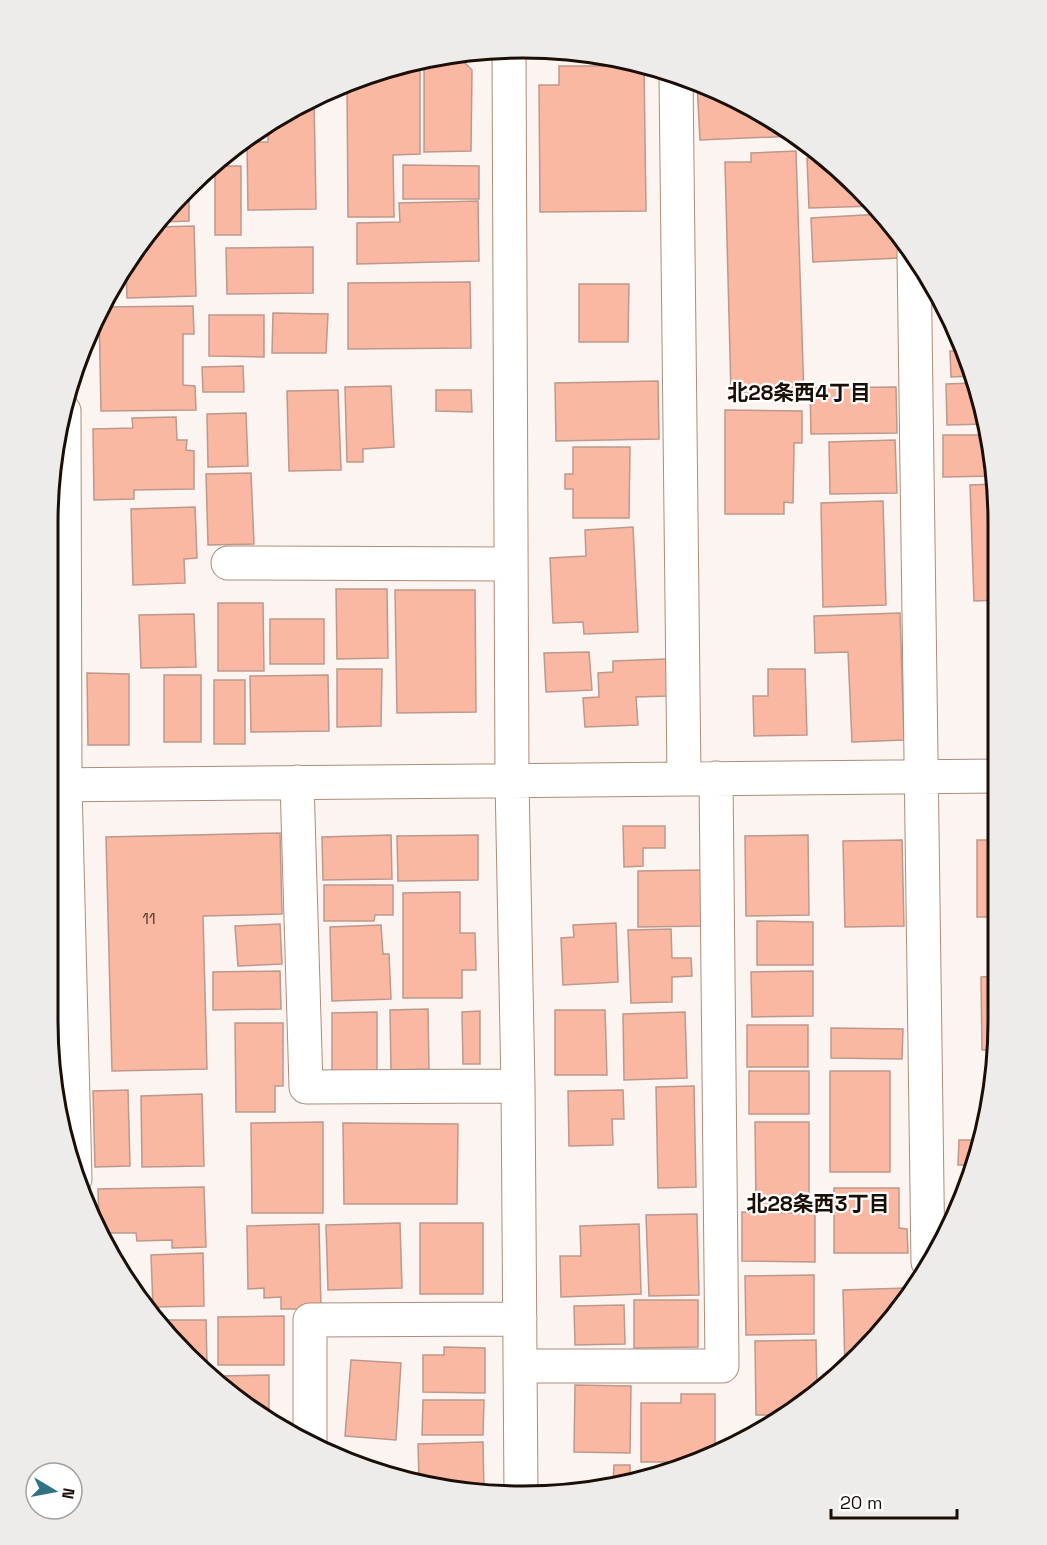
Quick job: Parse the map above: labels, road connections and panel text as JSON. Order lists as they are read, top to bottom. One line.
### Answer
{"districts":["北28条西4丁目","北28条西3丁目"],"house_numbers":["11"],"scale_bar":"20 m","north":"right"}
